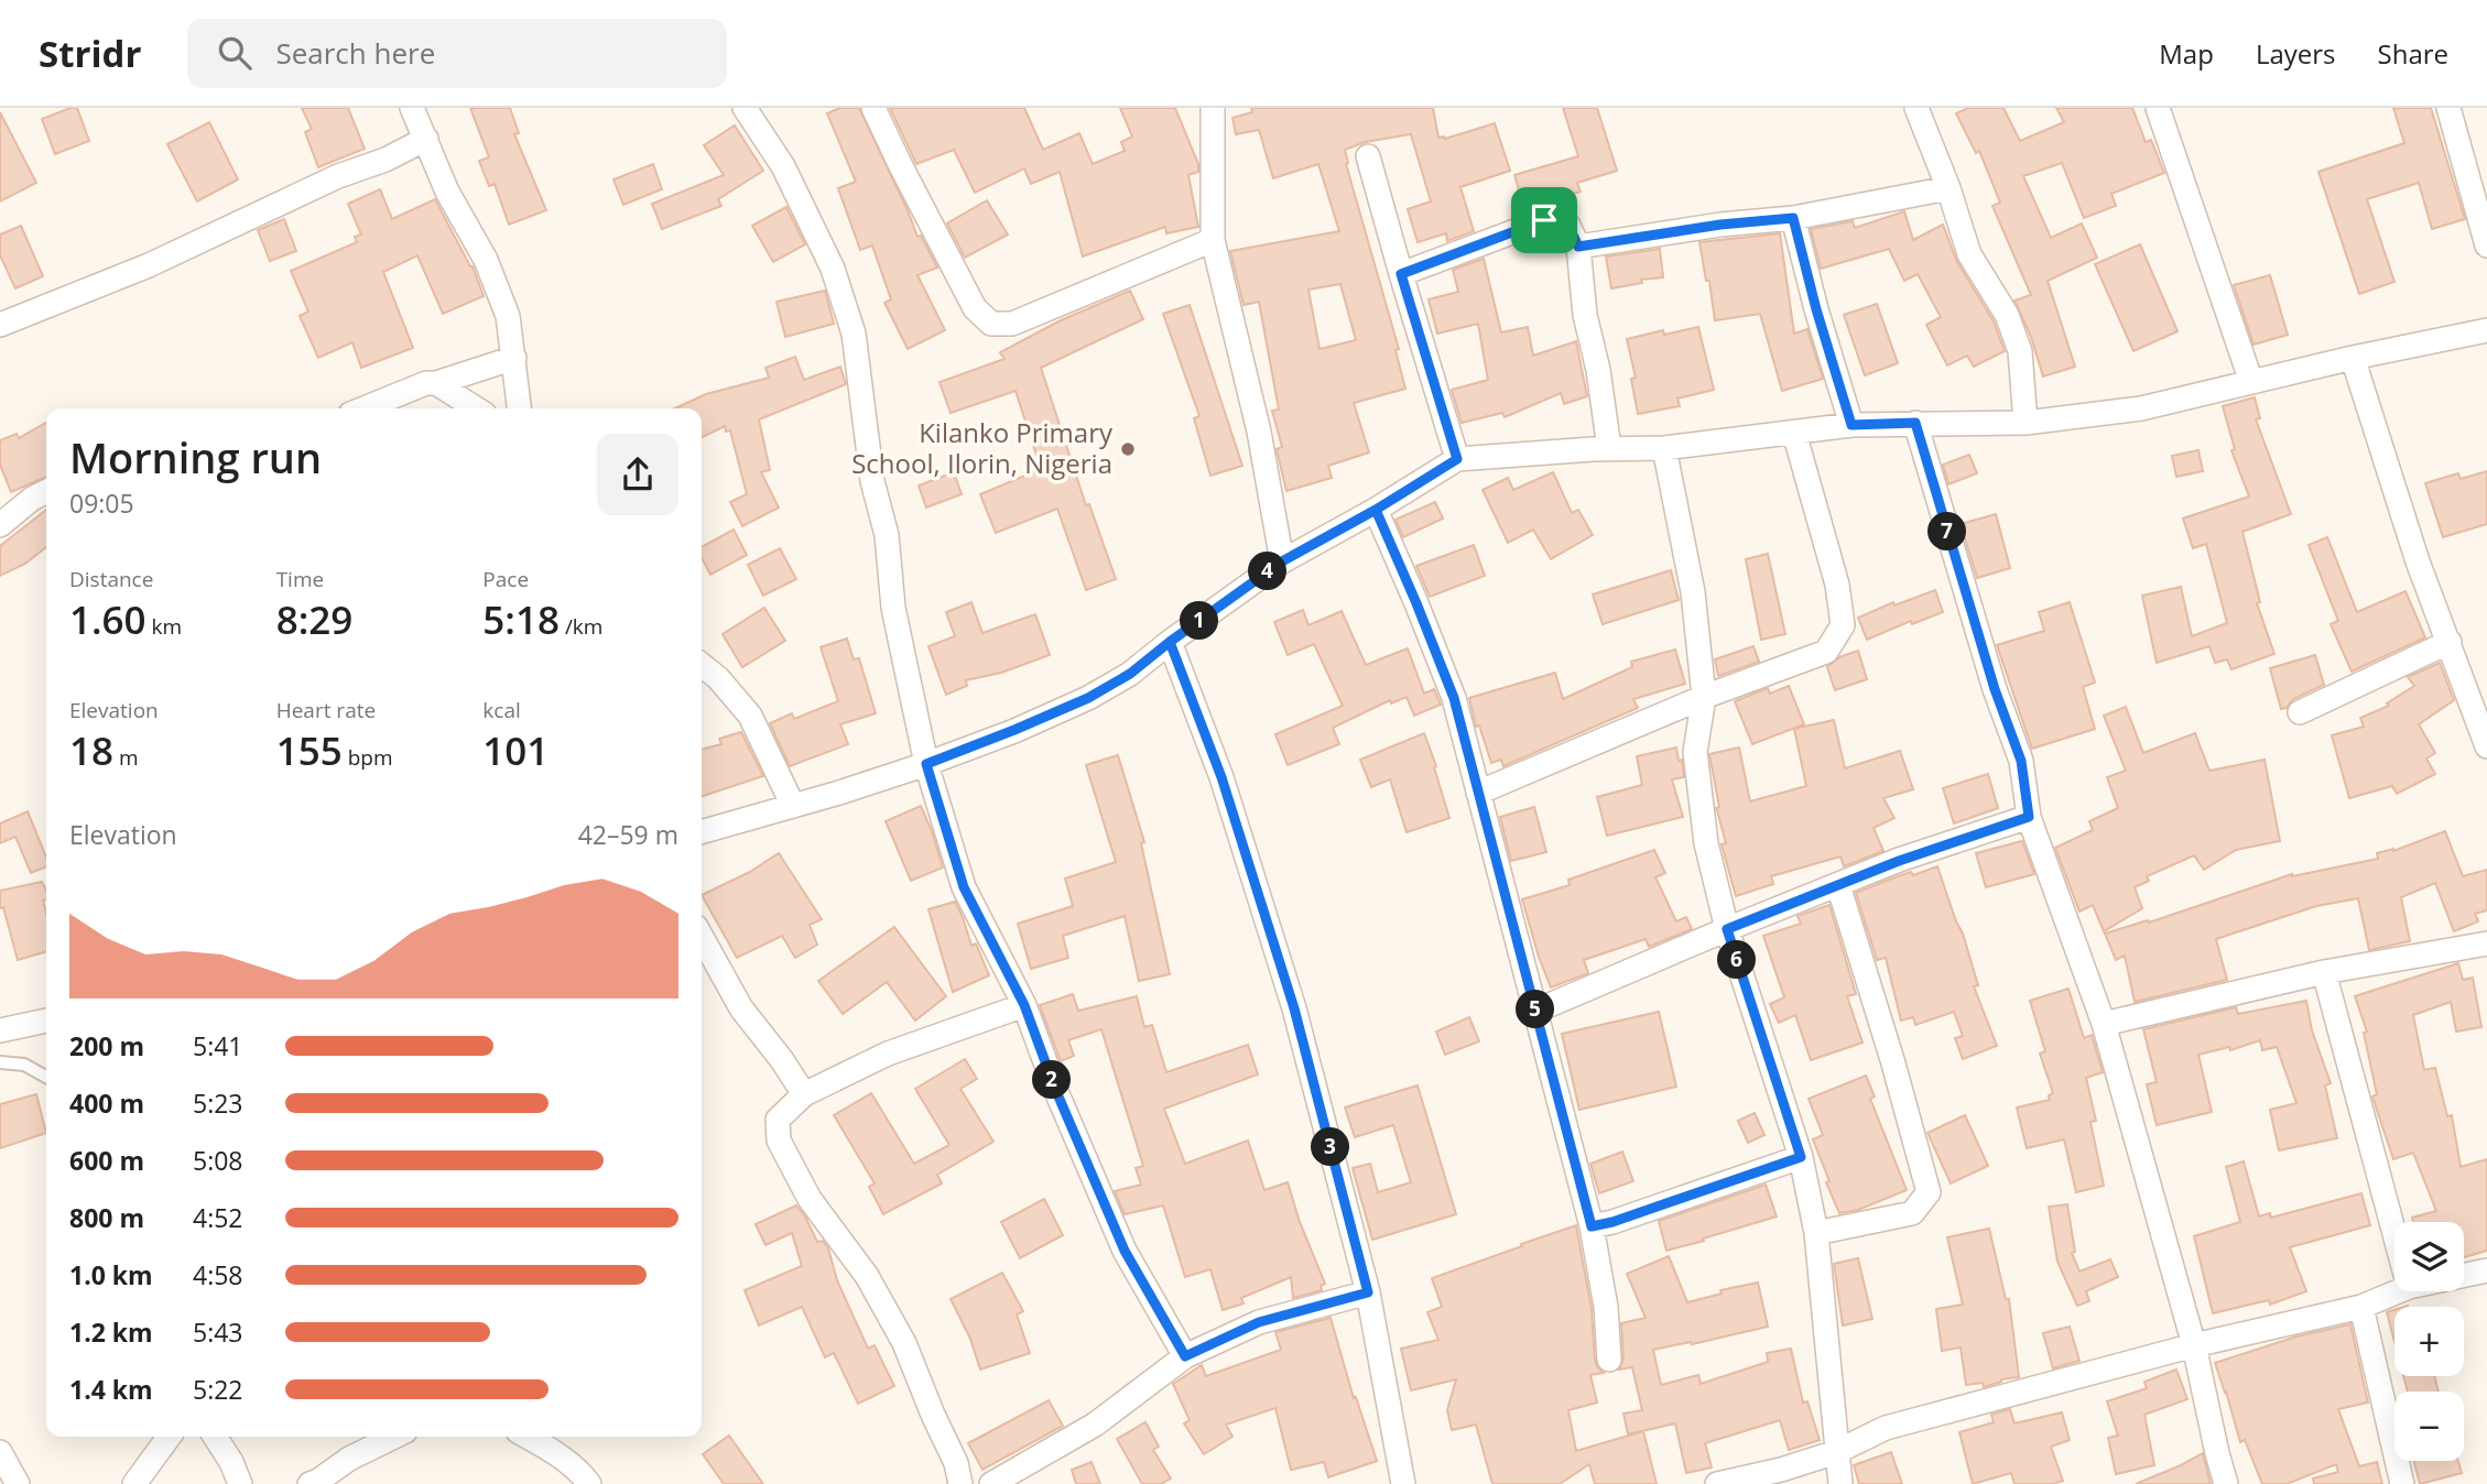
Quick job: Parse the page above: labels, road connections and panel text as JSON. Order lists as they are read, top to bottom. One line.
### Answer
{"places":["Kilanko Primary School, Ilorin, Nigeria"],"page":{"header":"Stridr","search":"Search here","nav":["Map","Layers","Share"],"heading":["Morning run","09:05"],"pins":["7","4","1","6","5","2","3"],"stats":[["Distance","1.60 km"],["Time","8:29"],["Pace","5:18 /km"],["Elevation","18 m"],["Heart rate","155 bpm"],["kcal","101"]],"chart":["Elevation","42–59 m"],"list":[{"name":"200 m","note":"5:41"},{"name":"400 m","note":"5:23"},{"name":"600 m","note":"5:08"},{"name":"800 m","note":"4:52"},{"name":"1.0 km","note":"4:58"},{"name":"1.2 km","note":"5:43"},{"name":"1.4 km","note":"5:22"}],"map_buttons":["+","−"]}}
